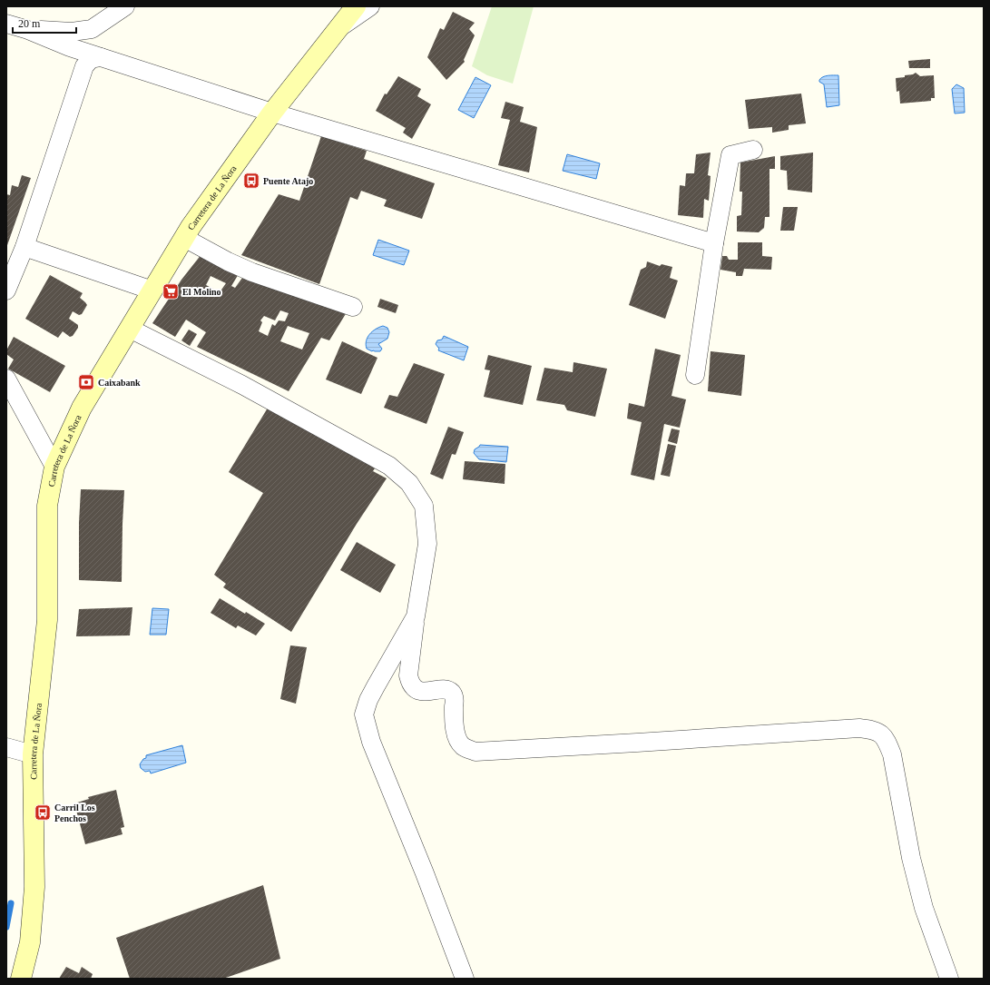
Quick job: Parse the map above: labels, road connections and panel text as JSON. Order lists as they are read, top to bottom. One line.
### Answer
{"streets":{"main road":["Carretera de La Ñora"]},"places":{"bus stop":["Puente Atajo","Carril Los Penchos"],"supermarket":["El Molino"],"bank":["Caixabank"]},"scale_bar":"20 m"}
